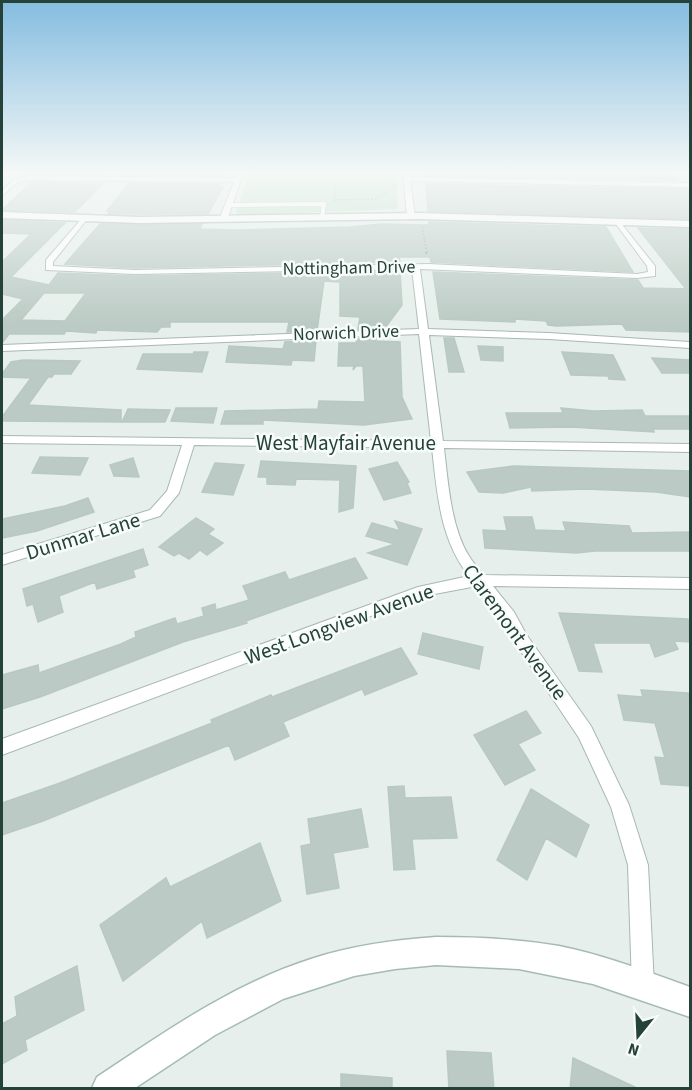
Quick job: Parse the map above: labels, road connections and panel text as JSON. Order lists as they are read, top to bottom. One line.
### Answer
{"streets":{"street":["Nottingham Drive","Norwich Drive","West Mayfair Avenue","Dunmar Lane","West Longview Avenue","Claremont Avenue"]},"crossings":[["Nottingham Drive","Claremont Avenue"],["Norwich Drive","Claremont Avenue"],["West Mayfair Avenue","Dunmar Lane"],["West Mayfair Avenue","Claremont Avenue"],["West Longview Avenue","Claremont Avenue"]],"north":"bottom"}
